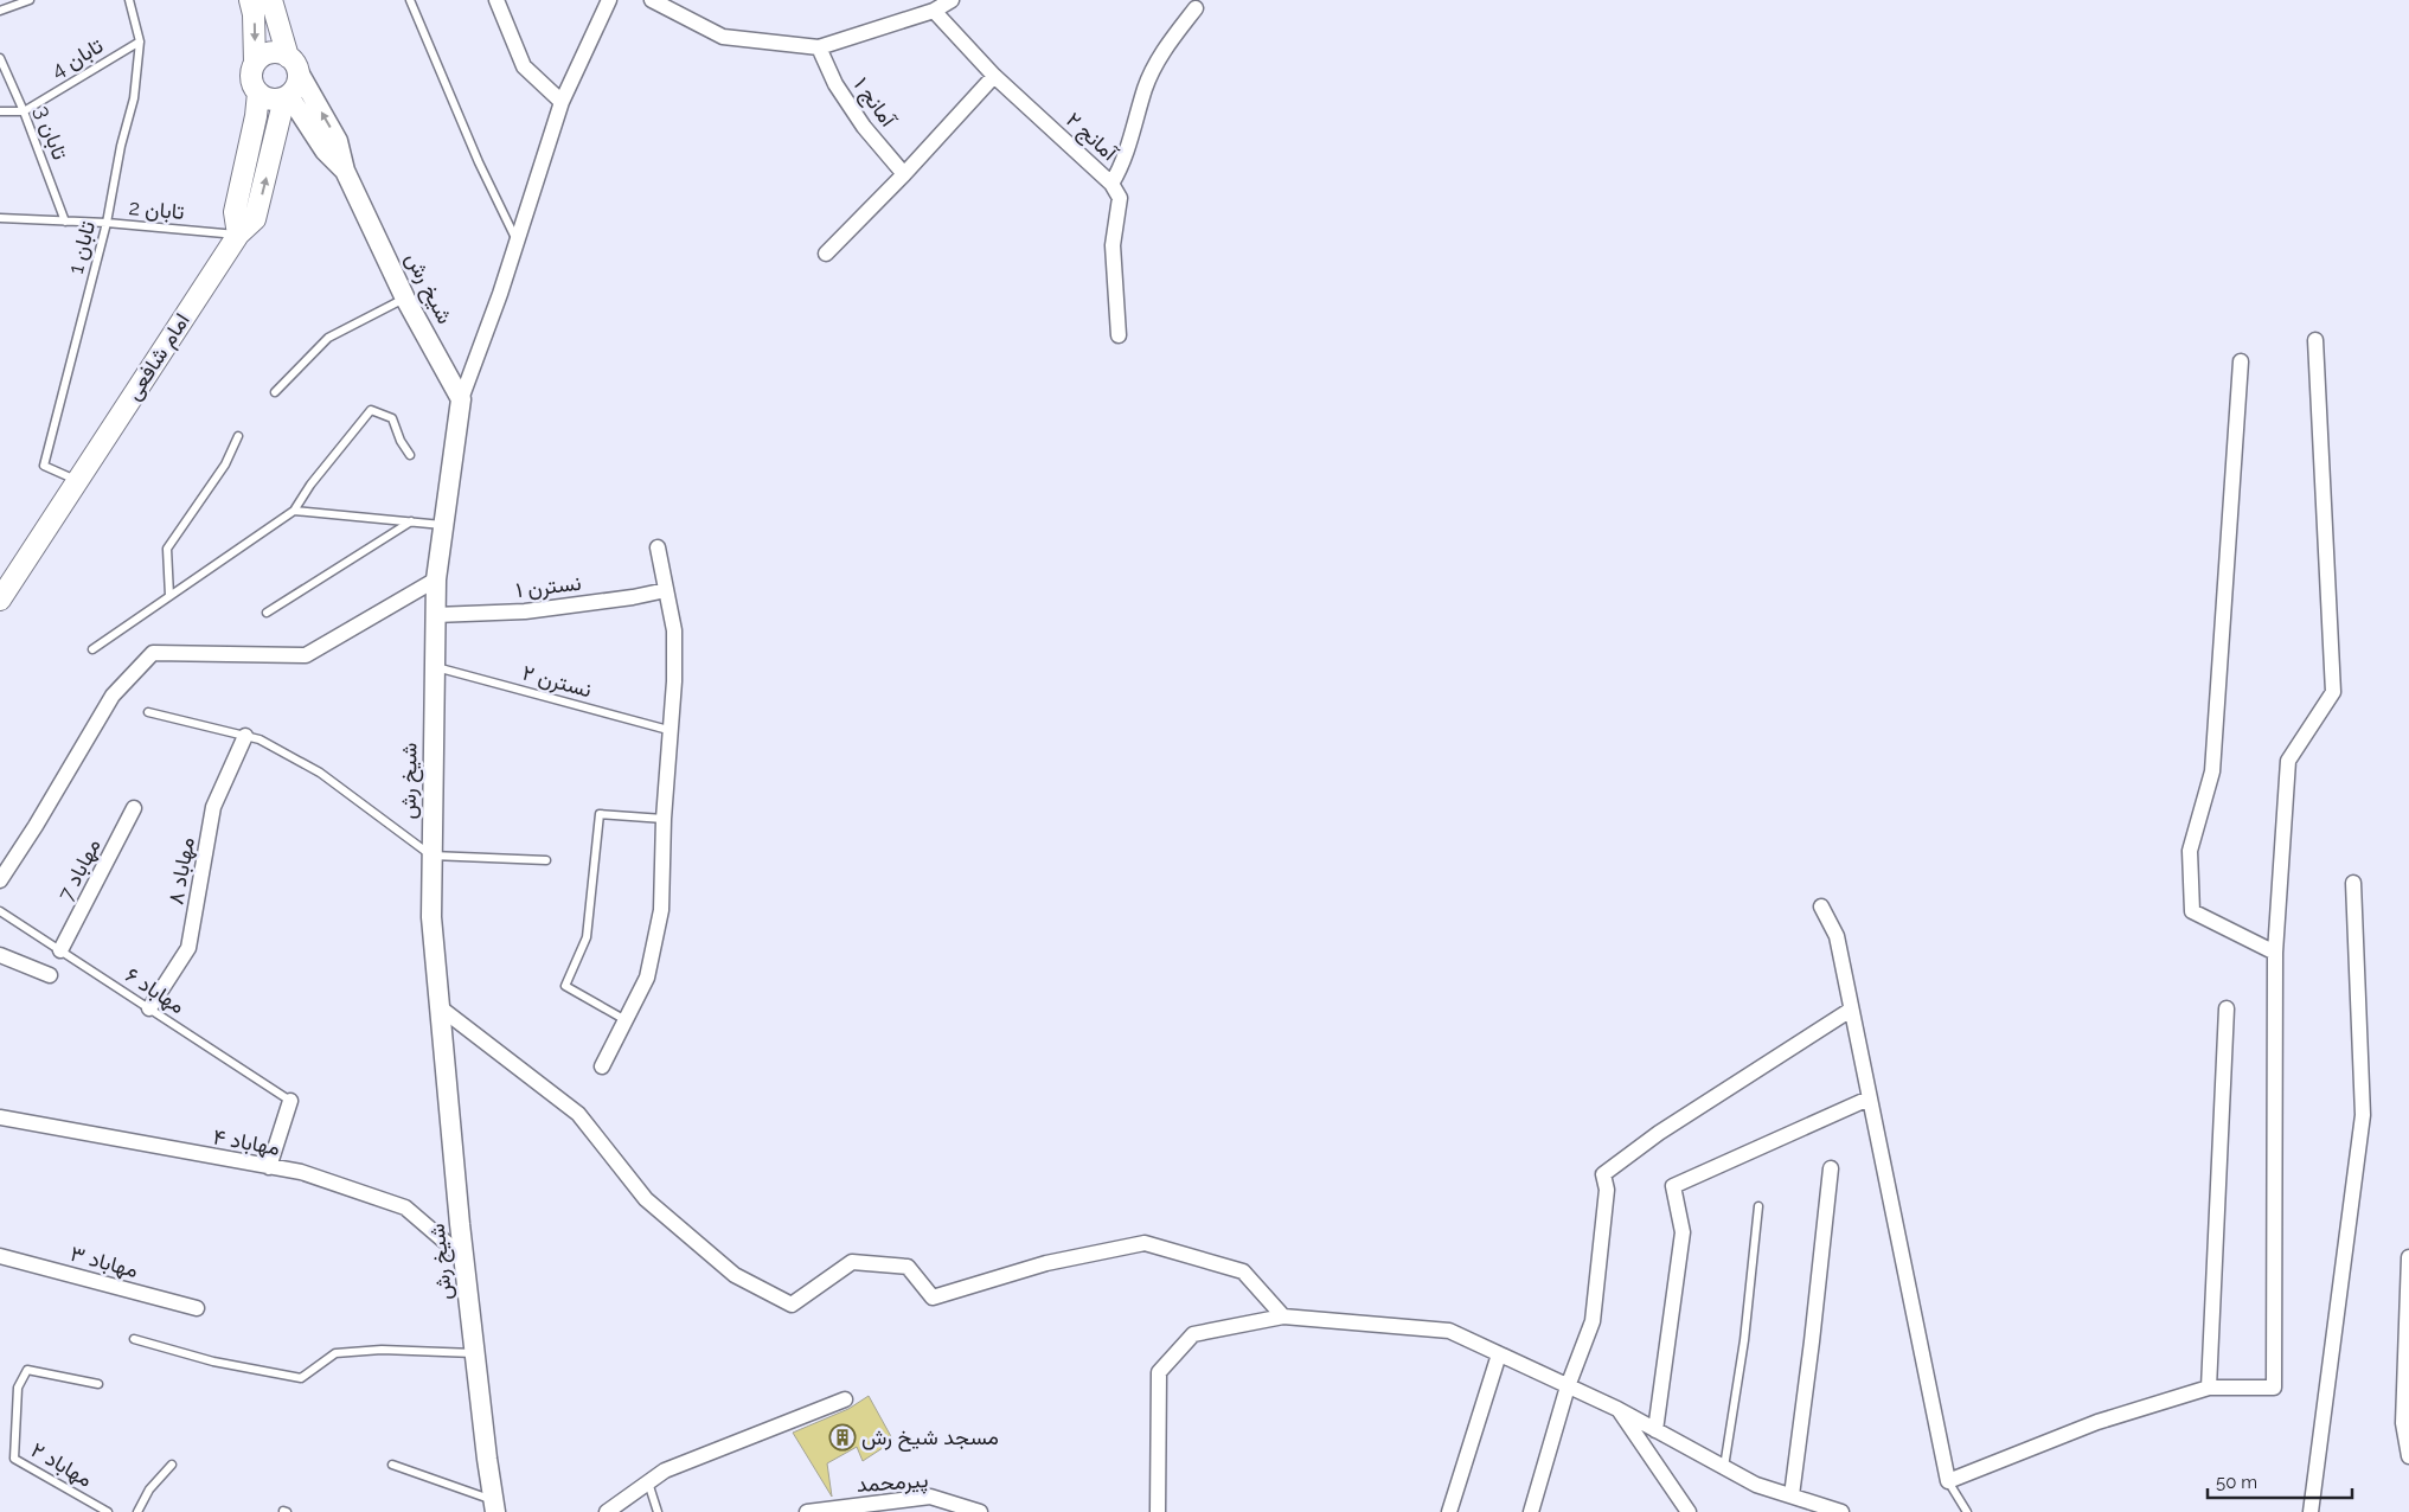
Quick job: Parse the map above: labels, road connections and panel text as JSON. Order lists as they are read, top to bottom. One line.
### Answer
{"streets":{"main road":["امام شافعی"],"street":["آمانج ۱","آمانج ۲","شیخ رش","نسترن ۱","مهاباد 7","مهاباد ۸","مهاباد ۴","مهاباد ۳","پیرمحمد"],"lane":["تابان 4","تابان 3","تابان 2","تابان 1","نسترن ۲","مهاباد ۶","مهاباد ۲"]},"crossings":[["تابان 4","تابان 3"],["تابان 4","تابان 1"],["تابان 3","تابان 2"],["تابان 2","تابان 1"],["تابان 2","امام شافعی"],["تابان 1","امام شافعی"],["شیخ رش","امام شافعی"],["شیخ رش","نسترن ۱"],["شیخ رش","نسترن ۲"],["شیخ رش","مهاباد ۴"],["مهاباد 7","مهاباد ۶"],["مهاباد ۸","مهاباد ۶"]],"places":{"building":["مسجد شیخ رش"]},"scale_bar":"50 m"}
